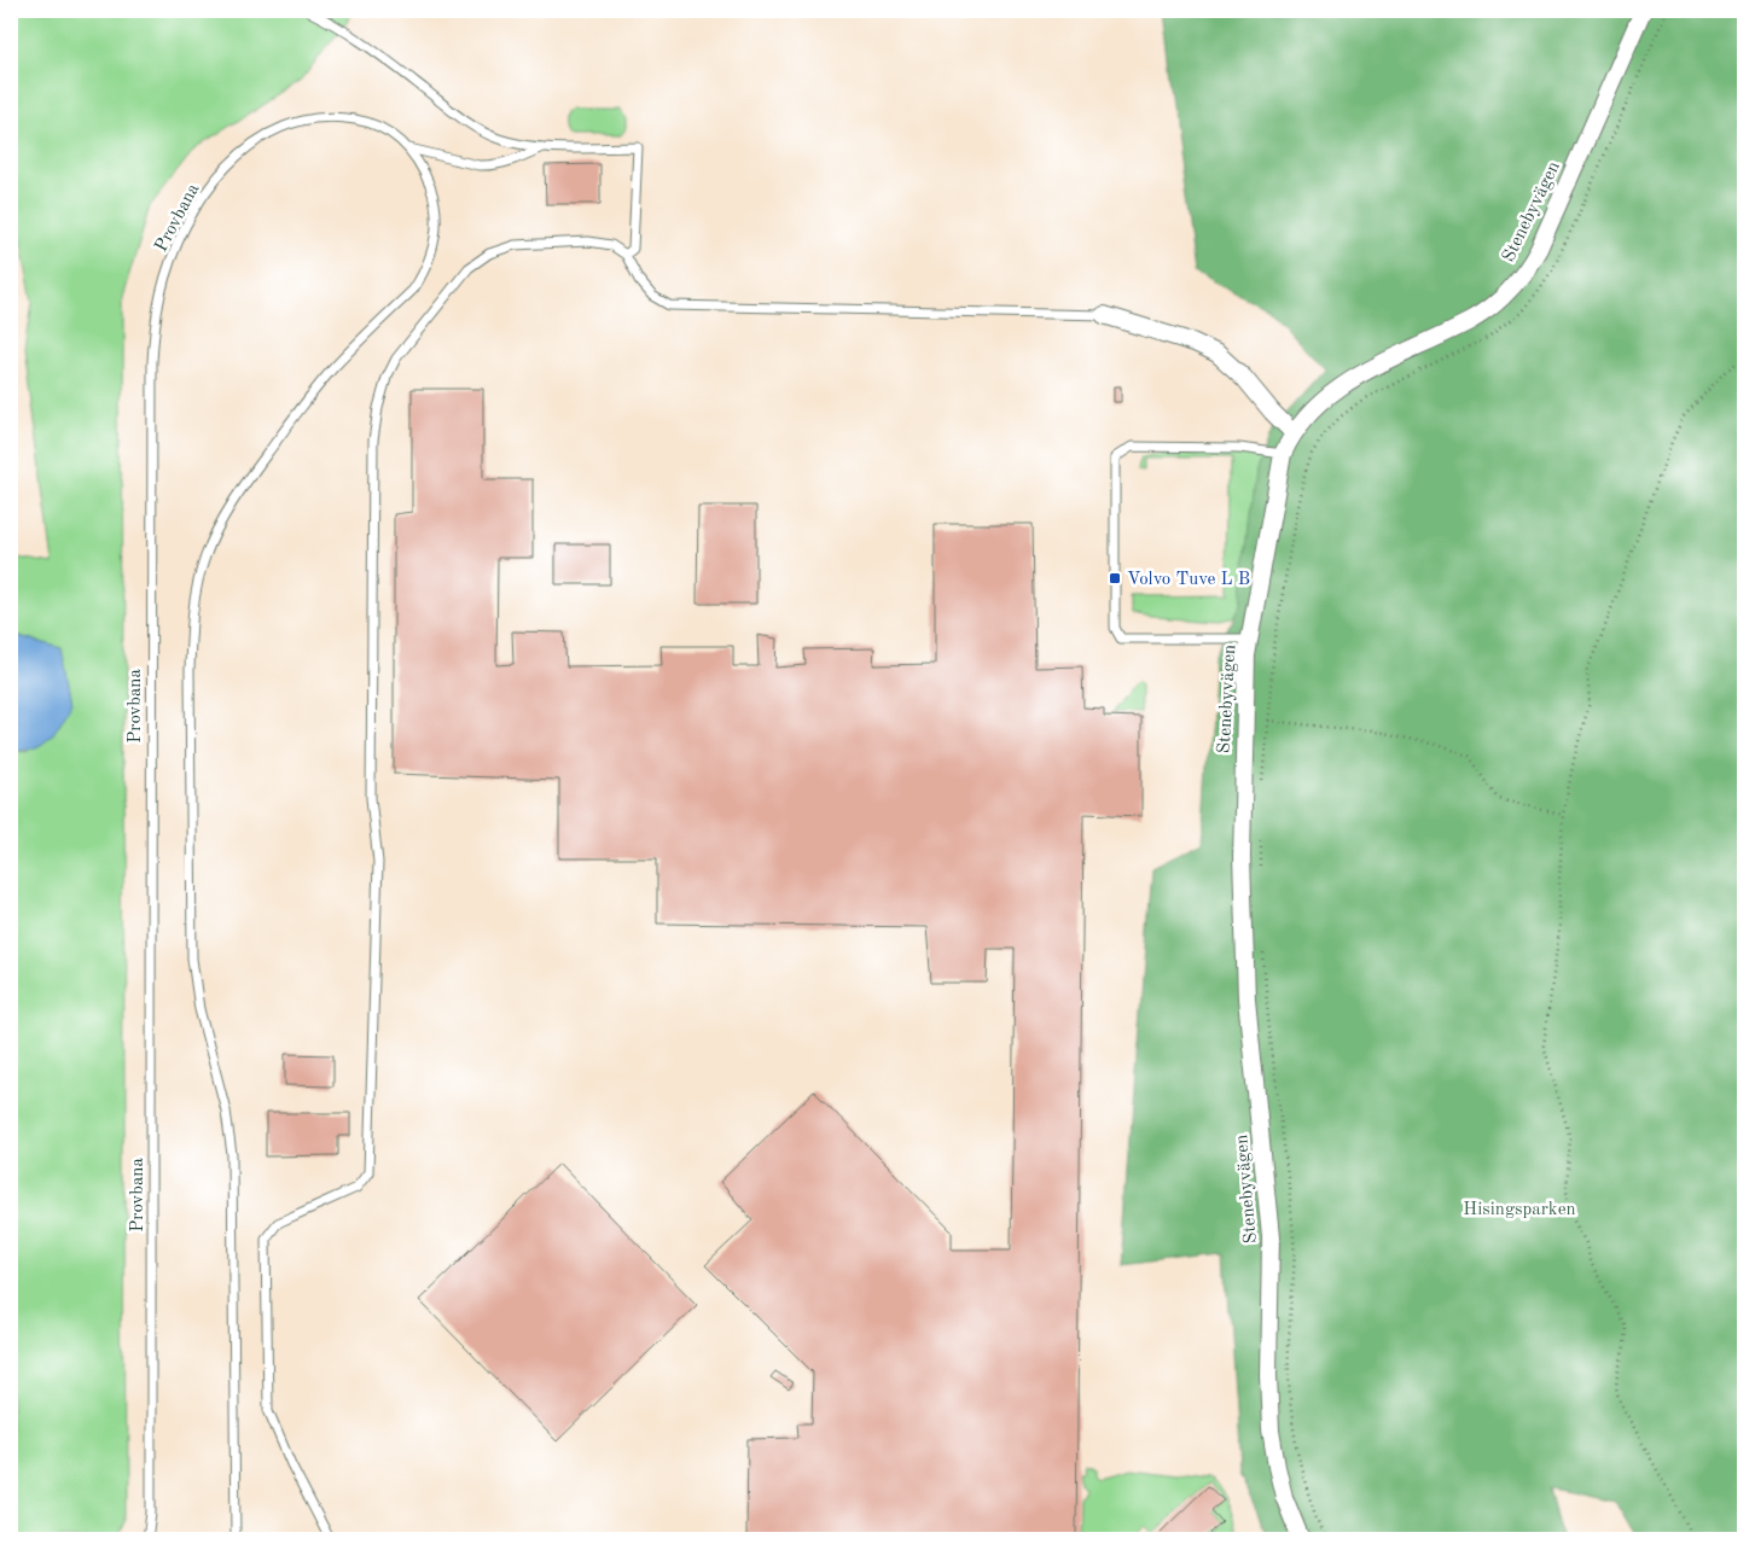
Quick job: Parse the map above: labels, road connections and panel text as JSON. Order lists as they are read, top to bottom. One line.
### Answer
{"streets":{"street":["Stenebyvägen"],"lane":["Provbana"]},"parks":["Hisingsparken"],"places":{"transit":["Volvo Tuve L B"]}}
